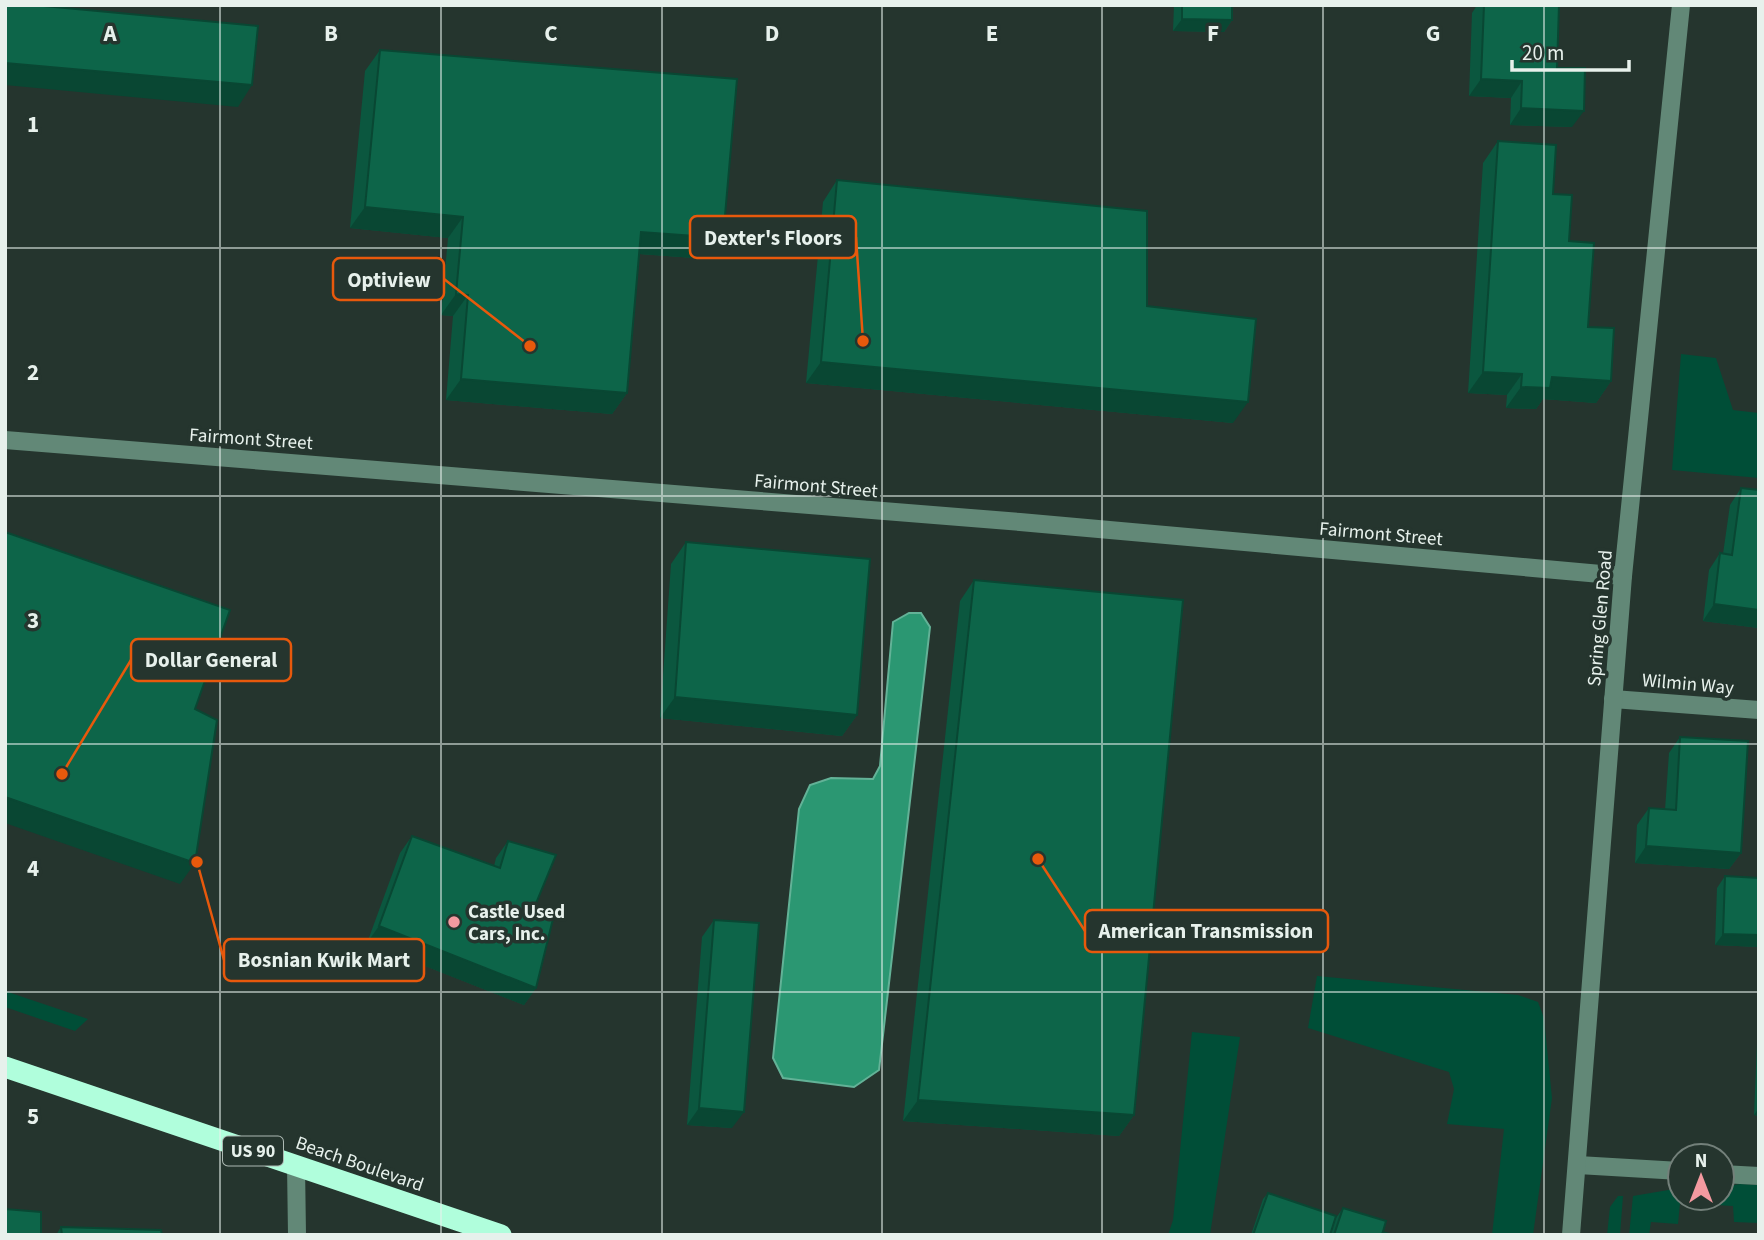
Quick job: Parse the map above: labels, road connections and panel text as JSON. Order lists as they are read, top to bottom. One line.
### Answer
{"streets":{"highway":["US 90","Beach Boulevard"],"street":["Fairmont Street","Spring Glen Road","Wilmin Way"]},"crossings":[["Fairmont Street","Spring Glen Road"],["Spring Glen Road","Wilmin Way"]],"places":["Dexter's Floors","Optiview","Dollar General","American Transmission","Bosnian Kwik Mart","Castle Used Cars, Inc."],"scale_bar":"20 m","north":"top","grid":{"columns":["A","B","C","D","E","F","G"],"rows":["1","2","3","4","5"]}}
